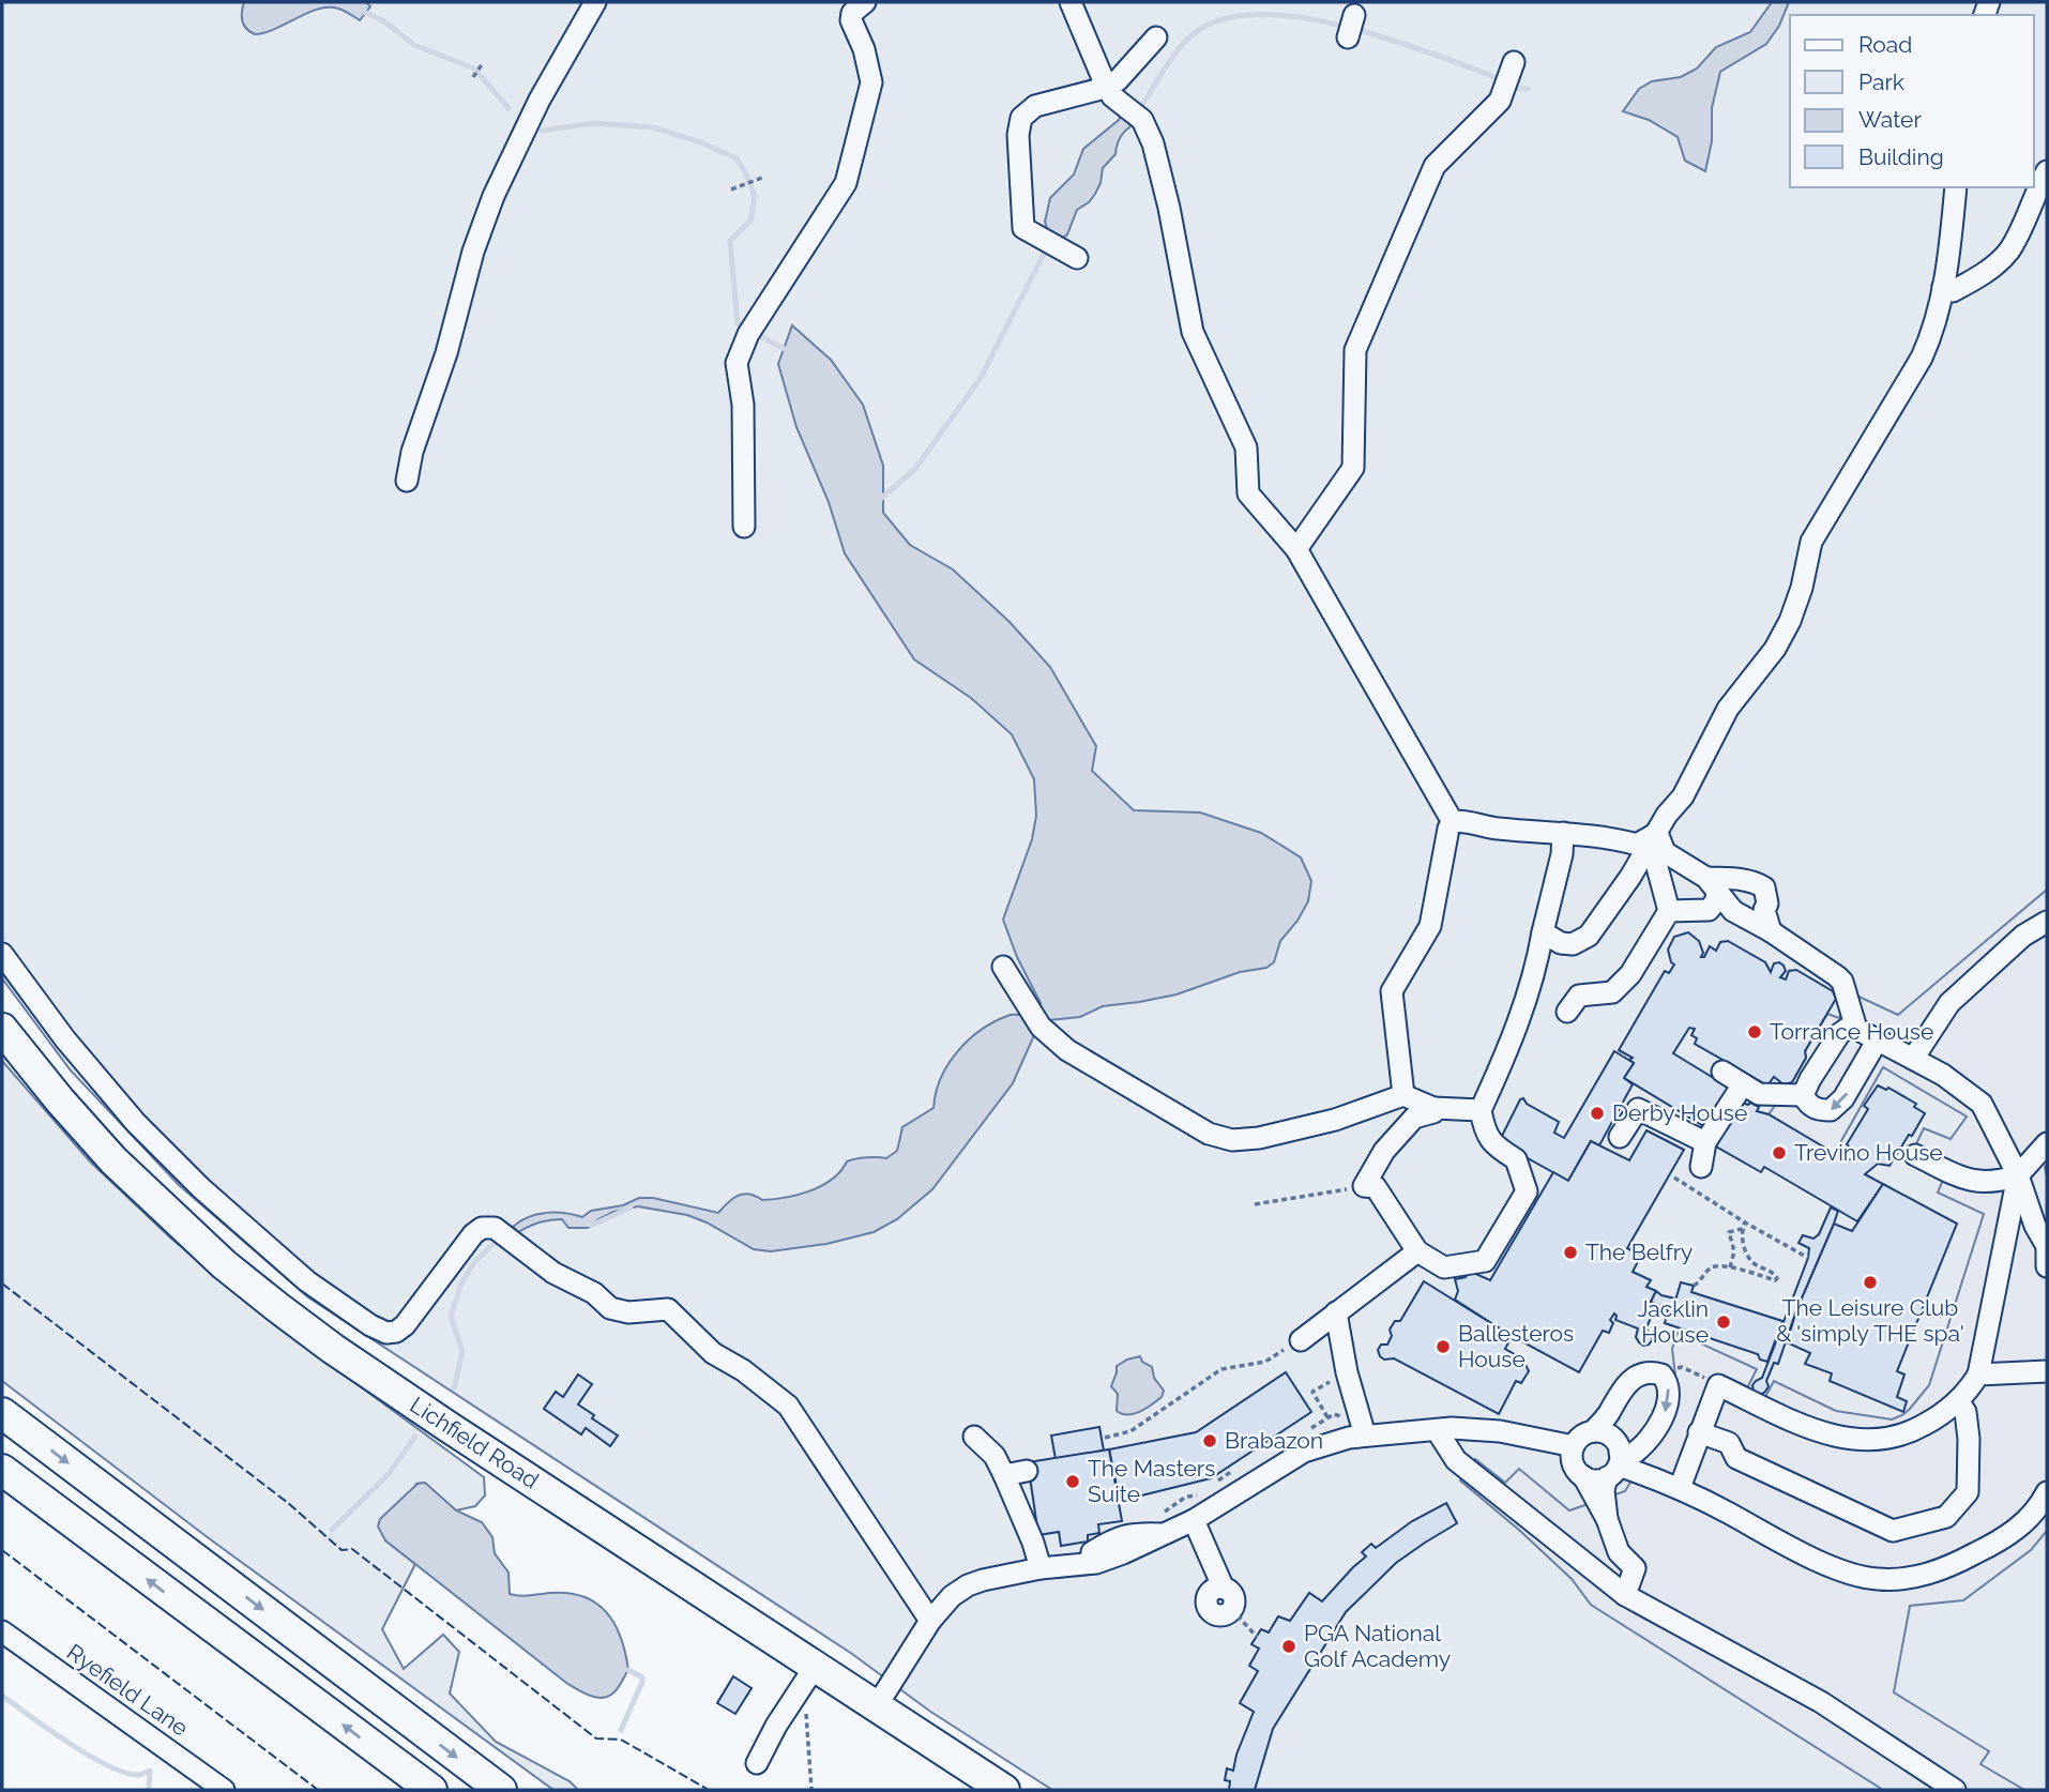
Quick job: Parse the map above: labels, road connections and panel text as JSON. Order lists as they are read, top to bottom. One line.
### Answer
{"streets":{"highway":["Lichfield Road"],"street":["Ryefield Lane"]},"places":["Torrance House","Derby House","Trevino House","The Belfry","The Leisure Club & 'simply THE spa'","Jacklin House","Ballesteros House","Brabazon","The Masters Suite","PGA National Golf Academy"],"legend":["Road","Park","Water","Building"]}
